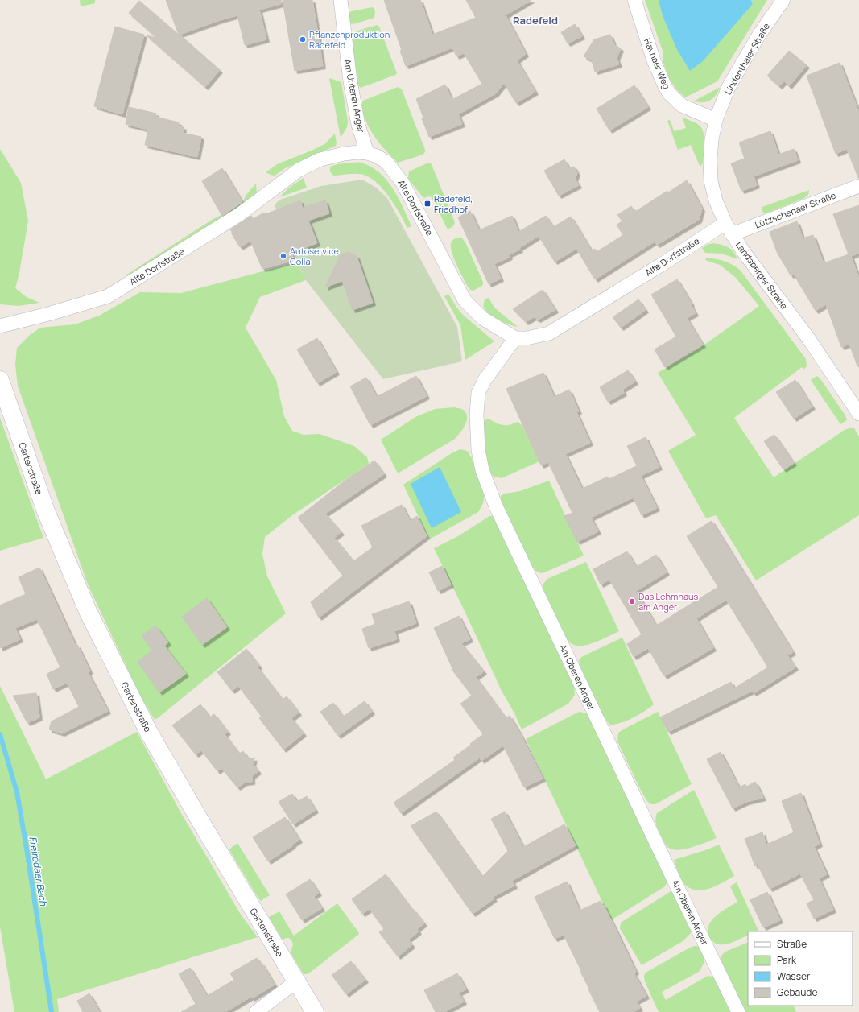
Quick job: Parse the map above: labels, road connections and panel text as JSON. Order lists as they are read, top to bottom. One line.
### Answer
{"streets":{"main road":["Gartenstraße"],"street":["Lindenthaler Straße","Haynaer Weg","Am Unteren Anger","Alte Dorfstraße","Lützschenaer Straße","Landsberger Straße","Am Oberen Anger"]},"crossings":[["Lindenthaler Straße","Haynaer Weg"],["Lindenthaler Straße","Landsberger Straße"],["Haynaer Weg","Landsberger Straße"],["Am Unteren Anger","Alte Dorfstraße"],["Alte Dorfstraße","Lützschenaer Straße"],["Alte Dorfstraße","Landsberger Straße"],["Alte Dorfstraße","Am Oberen Anger"],["Lützschenaer Straße","Landsberger Straße"]],"districts":["Radefeld"],"water":["Freirodaer Bach"],"places":{"other":["Pflanzenproduktion Radefeld","Autoservice Golla","Das Lehmhaus am Anger"],"transit":["Radefeld, Friedhof"]},"legend":["Straße","Park","Wasser","Gebäude"]}
